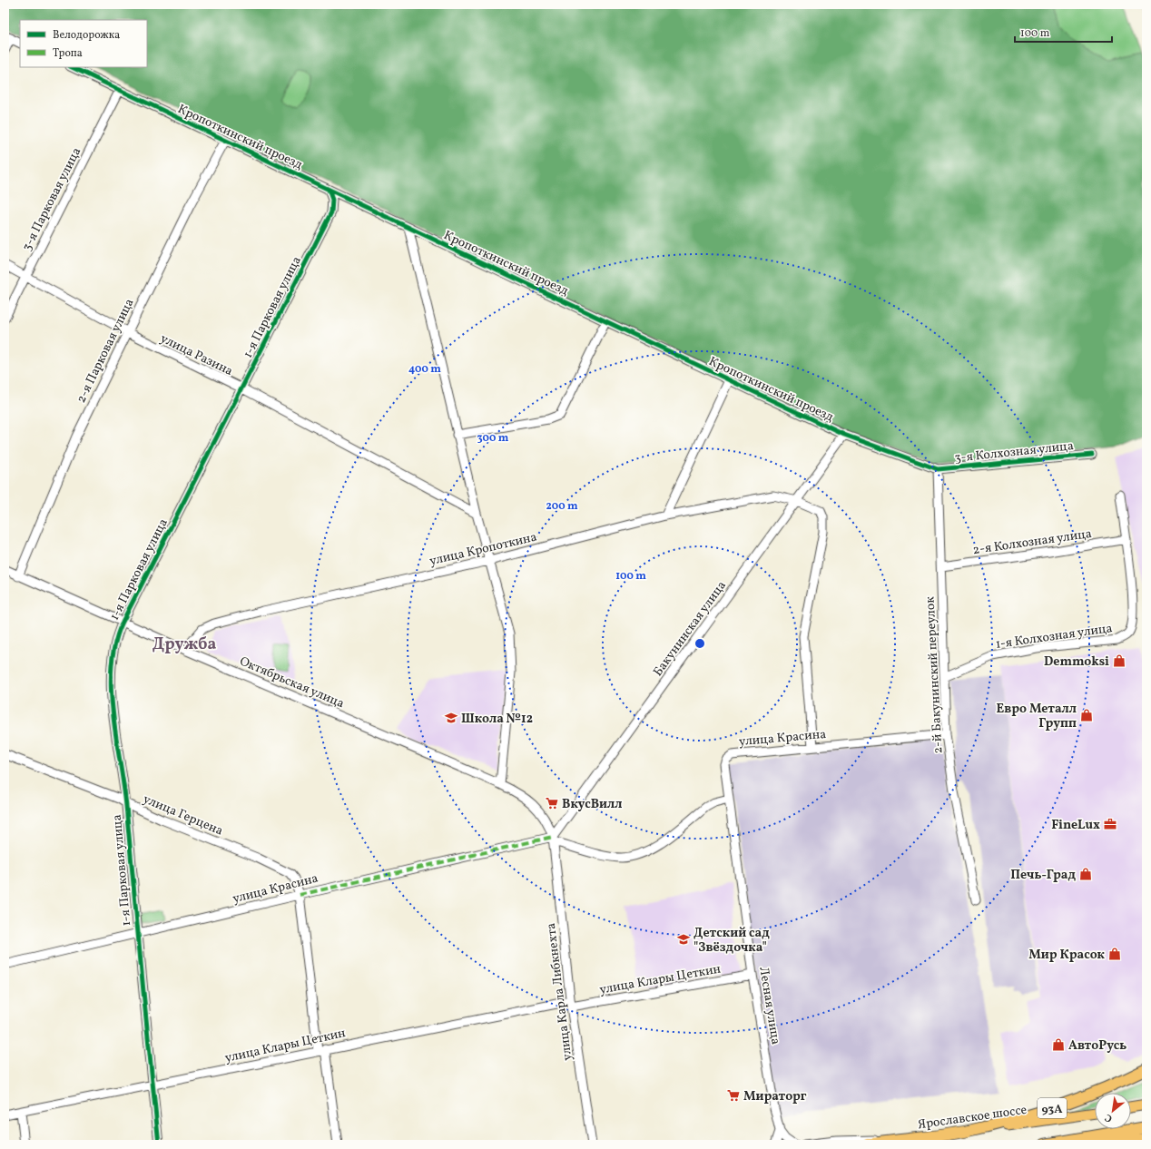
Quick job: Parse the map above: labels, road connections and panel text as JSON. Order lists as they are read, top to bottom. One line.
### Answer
{"streets":{"highway":["93A","Ярославское шоссе"],"street":["Кропоткинский проезд","3-я Парковая улица","1-я Парковая улица","2-я Парковая улица","улица Разина","3-я Колхозная улица","2-я Колхозная улица","улица Кропоткина","Бакунинская улица","1-я Колхозная улица","2-й Бакунинский переулок","Октябрьская улица","улица Красина","улица Герцена","улица Клары Цеткин","улица Карла Либкнехта","Лесная улица"]},"crossings":[["Кропоткинский проезд","3-я Парковая улица"],["Кропоткинский проезд","1-я Парковая улица"],["Кропоткинский проезд","2-я Парковая улица"],["Кропоткинский проезд","3-я Колхозная улица"],["Кропоткинский проезд","Бакунинская улица"],["Кропоткинский проезд","2-й Бакунинский переулок"],["3-я Парковая улица","улица Разина"],["1-я Парковая улица","улица Разина"],["1-я Парковая улица","Октябрьская улица"],["1-я Парковая улица","улица Красина"],["1-я Парковая улица","улица Герцена"],["1-я Парковая улица","улица Клары Цеткин"],["2-я Парковая улица","улица Разина"],["2-я Парковая улица","Октябрьская улица"],["3-я Колхозная улица","2-й Бакунинский переулок"],["2-я Колхозная улица","1-я Колхозная улица"],["2-я Колхозная улица","2-й Бакунинский переулок"],["улица Кропоткина","Бакунинская улица"],["улица Кропоткина","Октябрьская улица"],["улица Кропоткина","улица Красина"],["Бакунинская улица","Октябрьская улица"],["Бакунинская улица","улица Красина"],["Бакунинская улица","улица Карла Либкнехта"],["1-я Колхозная улица","2-й Бакунинский переулок"],["2-й Бакунинский переулок","улица Красина"],["Октябрьская улица","улица Красина"],["Октябрьская улица","улица Карла Либкнехта"],["улица Красина","улица Герцена"],["улица Красина","улица Карла Либкнехта"],["улица Красина","Лесная улица"],["улица Герцена","улица Клары Цеткин"],["улица Клары Цеткин","улица Карла Либкнехта"],["улица Клары Цеткин","Лесная улица"],["93A","Ярославское шоссе"]],"districts":["Дружба"],"places":{"shop":["Demmoksi","Евро Металл Групп","Печь-Град","Мир Красок","АвтоРусь"],"school or university":["Школа №12","Детский сад \"Звёздочка\""],"supermarket":["ВкусВилл","Мираторг"],"office":["FineLux"]},"legend":["Велодорожка","Тропа"],"scale_bar":"100 m","north":"bottom left","rings":["400 m","300 m","200 m","100 m"]}
